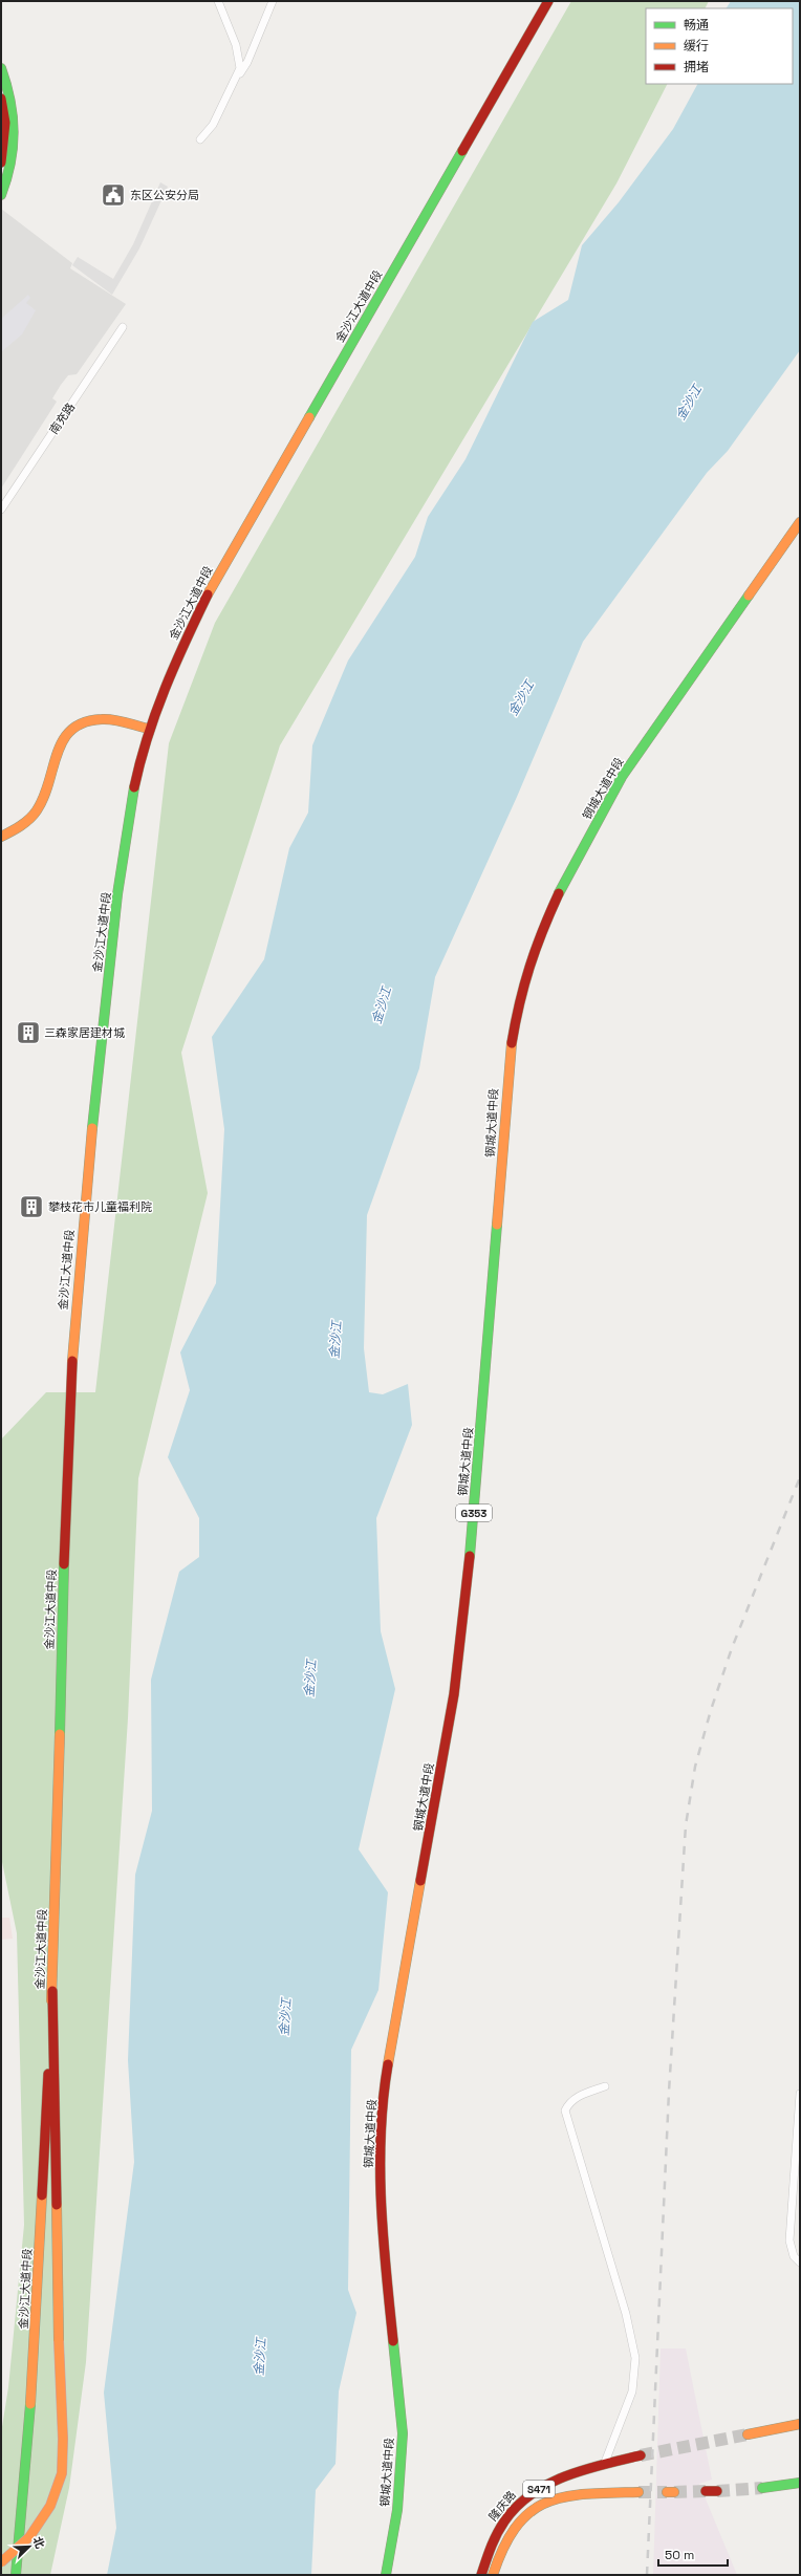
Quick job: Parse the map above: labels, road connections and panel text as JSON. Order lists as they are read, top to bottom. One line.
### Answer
{"streets":{"main road":["金沙江大道中段","钢城大道中段","G353","S471","隆庆路"],"street":["南充路"]},"water":["金沙江"],"places":{"public building":["东区公安分局"],"building":["三森家居建材城","攀枝花市儿童福利院"]},"legend":["畅通","缓行","拥堵"],"scale_bar":"50 m","north":"top right"}
